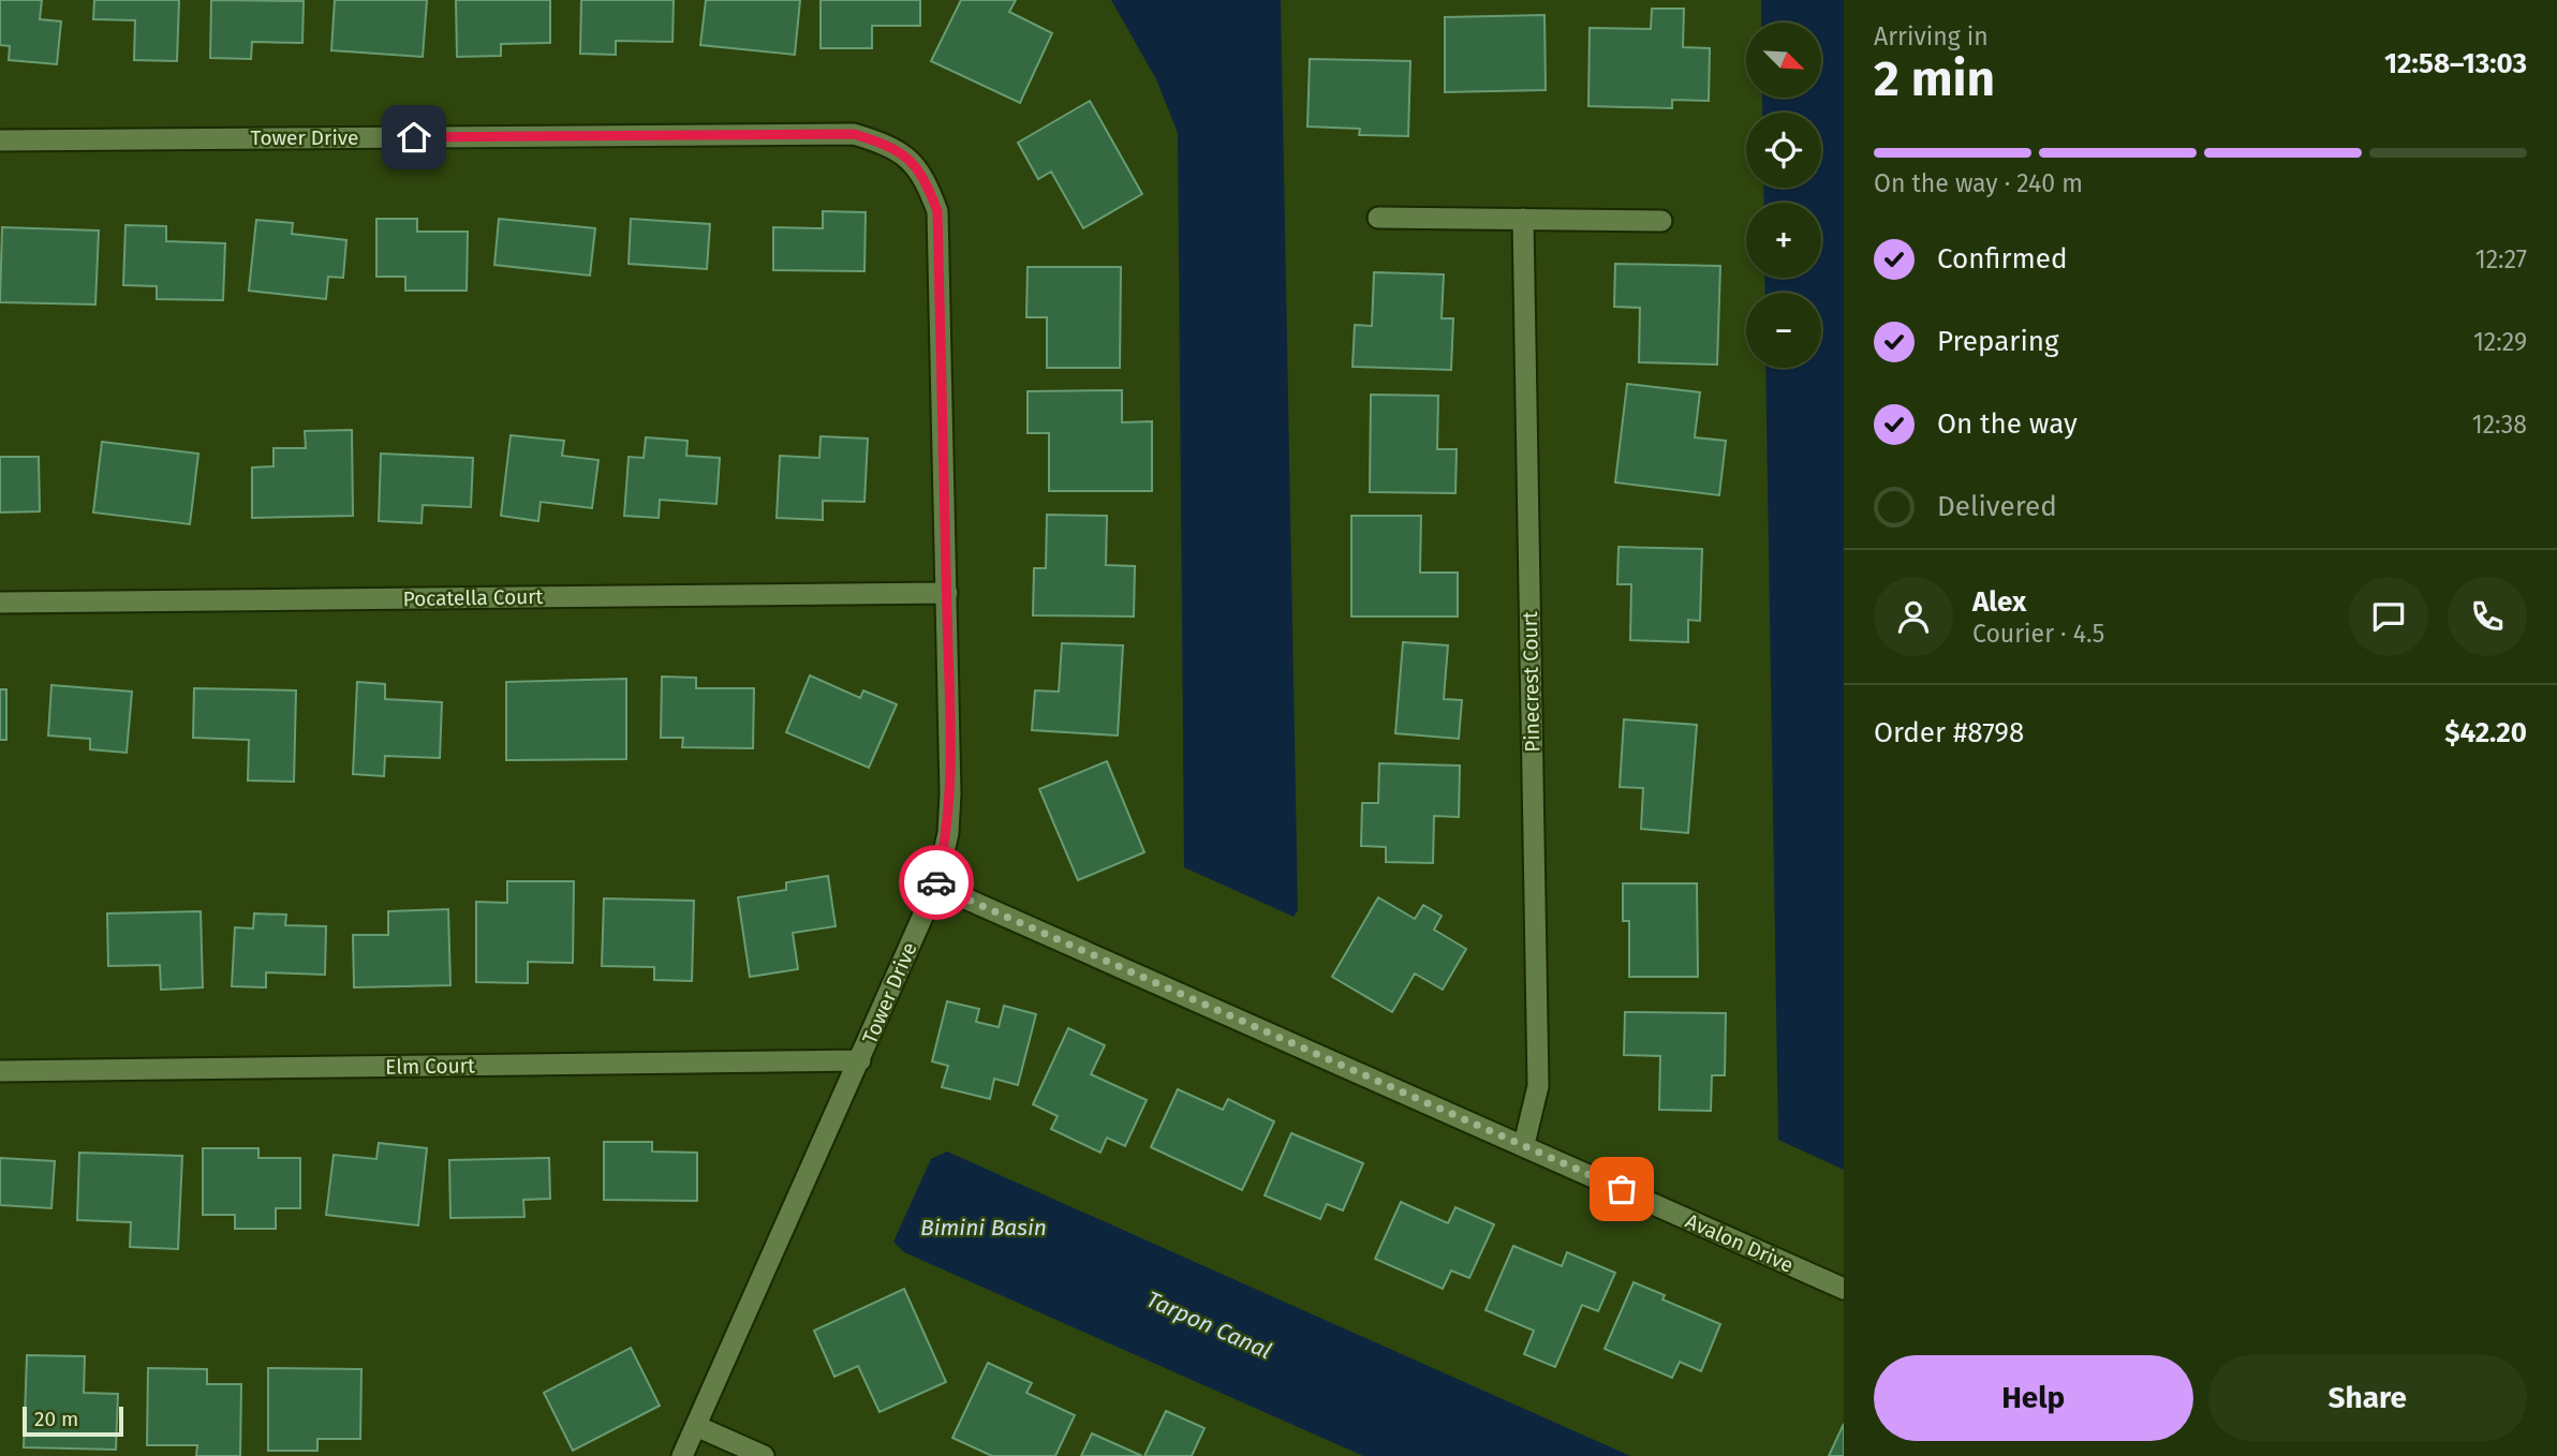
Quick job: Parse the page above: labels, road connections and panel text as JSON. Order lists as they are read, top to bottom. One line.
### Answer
{"streets":{"street":["Tower Drive","Pocatella Court","Pinecrest Court","Elm Court","Avalon Drive"]},"crossings":[["Tower Drive","Pocatella Court"],["Tower Drive","Elm Court"],["Tower Drive","Avalon Drive"],["Pinecrest Court","Avalon Drive"]],"water":["Bimini Basin","Tarpon Canal"],"scale_bar":"20 m","north":"bottom right","page":{"heading":["2 min","Arriving in","12:58–13:03"],"panel":["Alex","Courier · 4.5","Order #8798","$42.20"],"map_buttons":["+","−"],"bar":"On the way · 240 m","list":[["Confirmed","12:27"],["Preparing","12:29"],["On the way","12:38"],"Delivered"],"buttons":["Help","Share"],"scale":"20 m"}}
